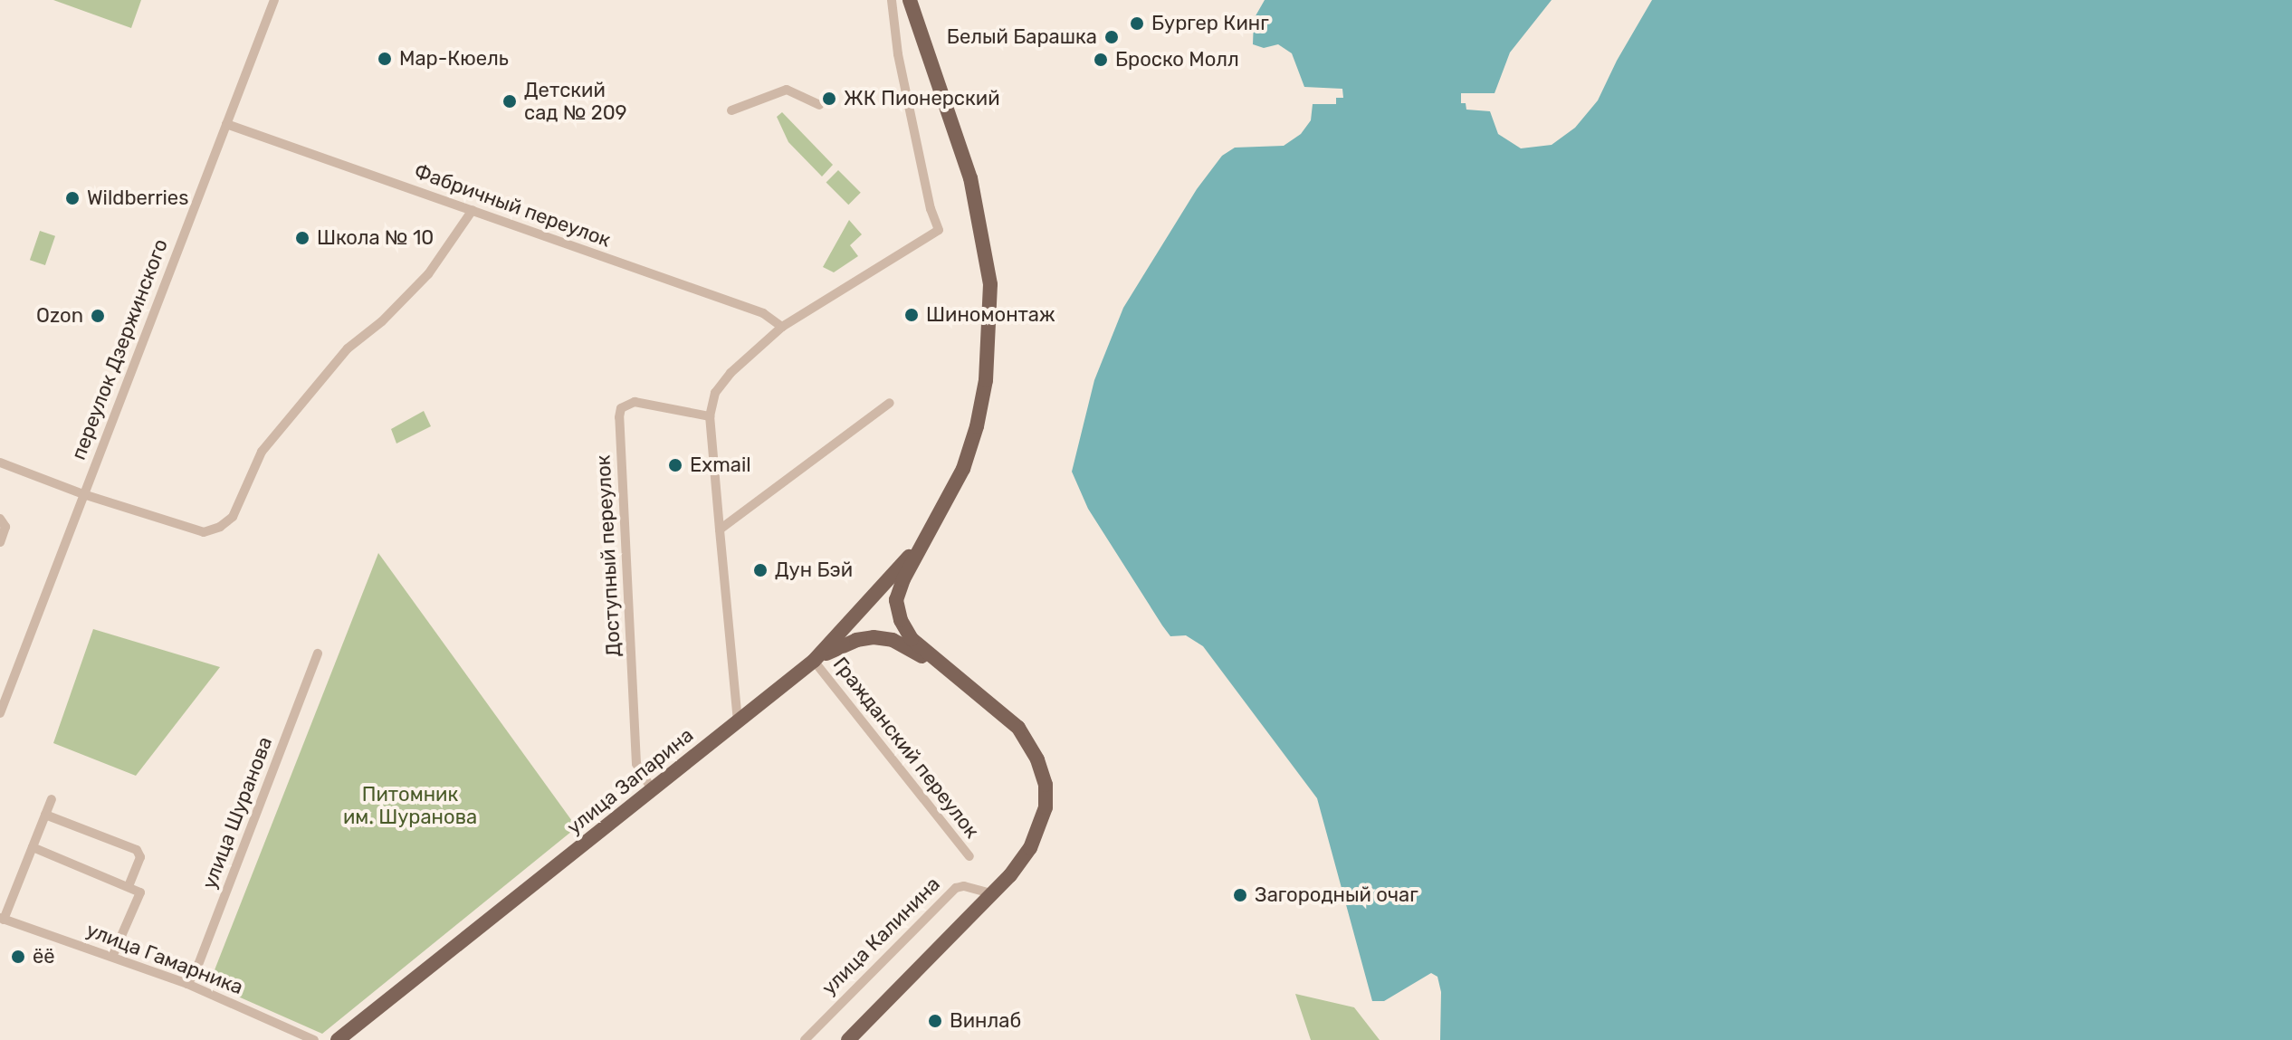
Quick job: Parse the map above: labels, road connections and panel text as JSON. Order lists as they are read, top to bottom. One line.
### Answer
{"streets":{"main road":["улица Запарина"],"street":["Фабричный переулок","переулок Дзержинского","Доступный переулок","Гражданский переулок","улица Шуранова","улица Калинина","улица Гамарника"]},"crossings":[["Фабричный переулок","переулок Дзержинского"],["Доступный переулок","улица Запарина"],["Гражданский переулок","улица Запарина"],["улица Шуранова","улица Гамарника"]],"parks":["Питомник им. Шуранова"],"places":["Бургер Кинг","Белый Барашка","Мар-Кюель","Броско Молл","ЖК Пионерский","Детский сад № 209","Wildberries","Школа № 10","Шиномонтаж","Ozon","Exmail","Дун Бэй","Загородный очаг","ёё","Винлаб"]}
